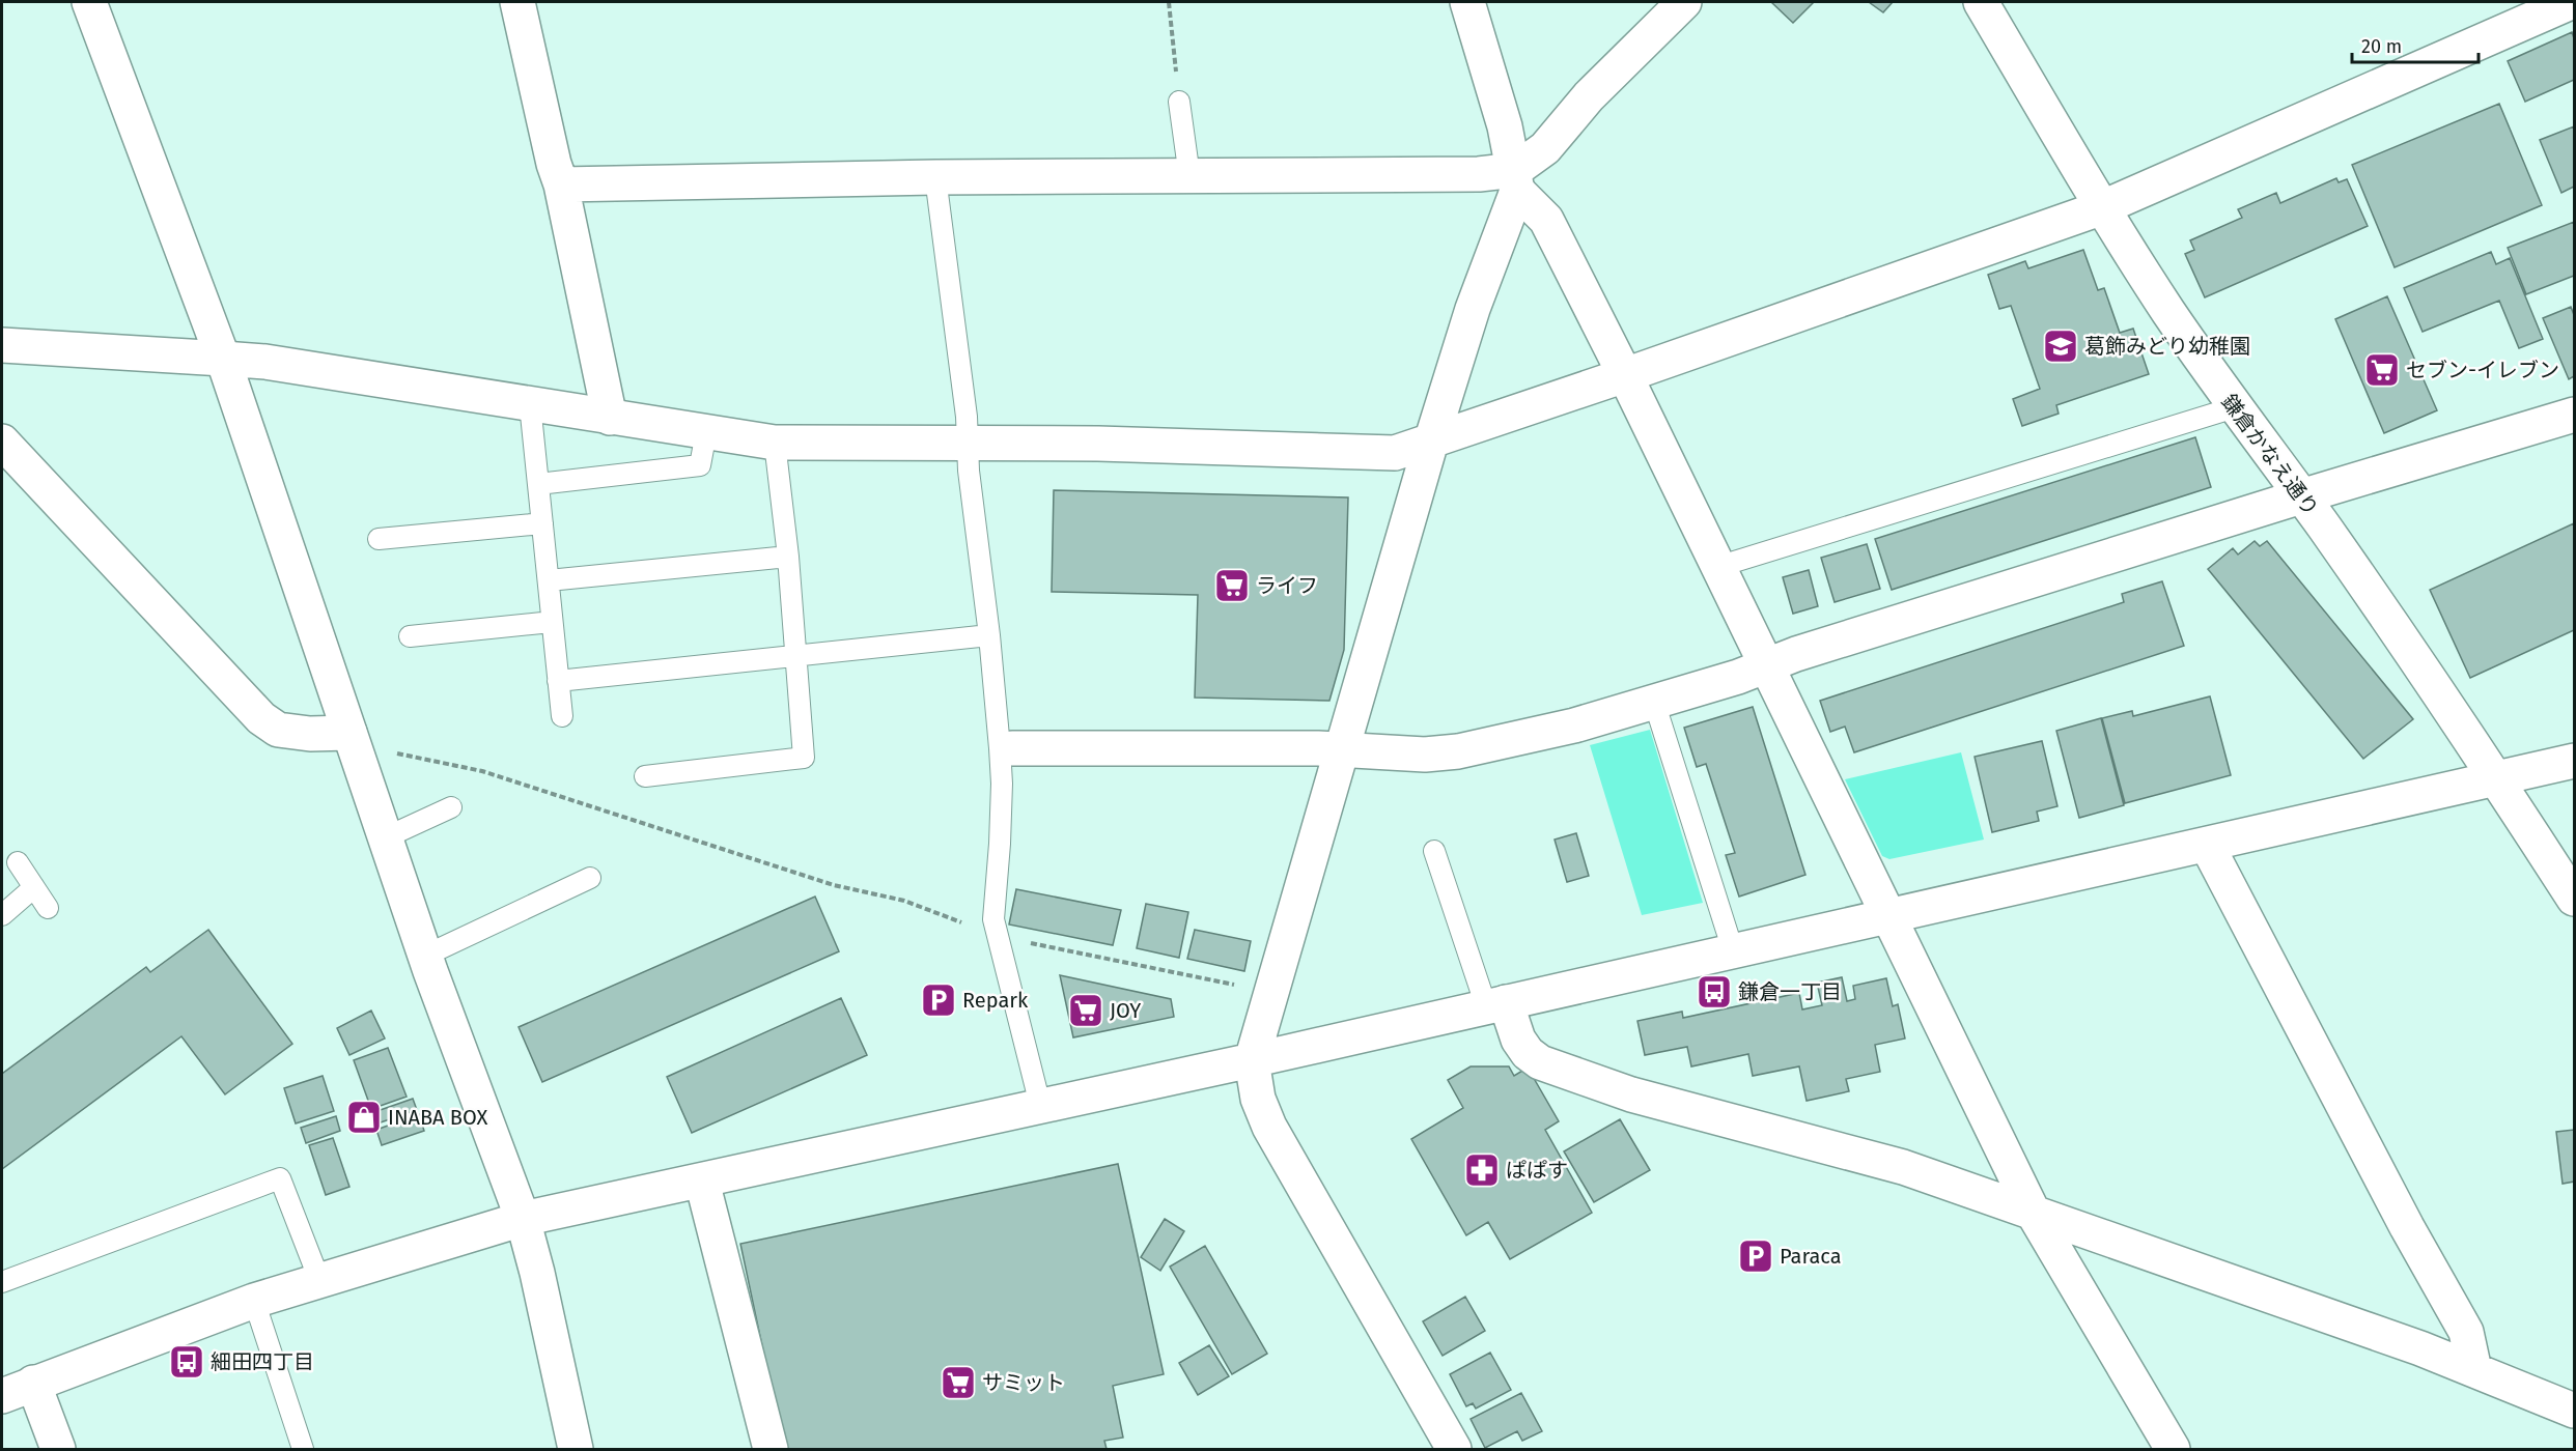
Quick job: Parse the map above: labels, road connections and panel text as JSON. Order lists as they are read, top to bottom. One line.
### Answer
{"streets":{"street":["鎌倉かなえ通り"]},"places":{"school or university":["葛飾みどり幼稚園"],"supermarket":["セブン-イレブン","ライフ","JOY","サミット"],"bus stop":["鎌倉一丁目","細田四丁目"],"parking":["Repark","Paraca"],"shop":["INABA BOX"],"pharmacy":["ぱぱす"]},"scale_bar":"20 m"}
